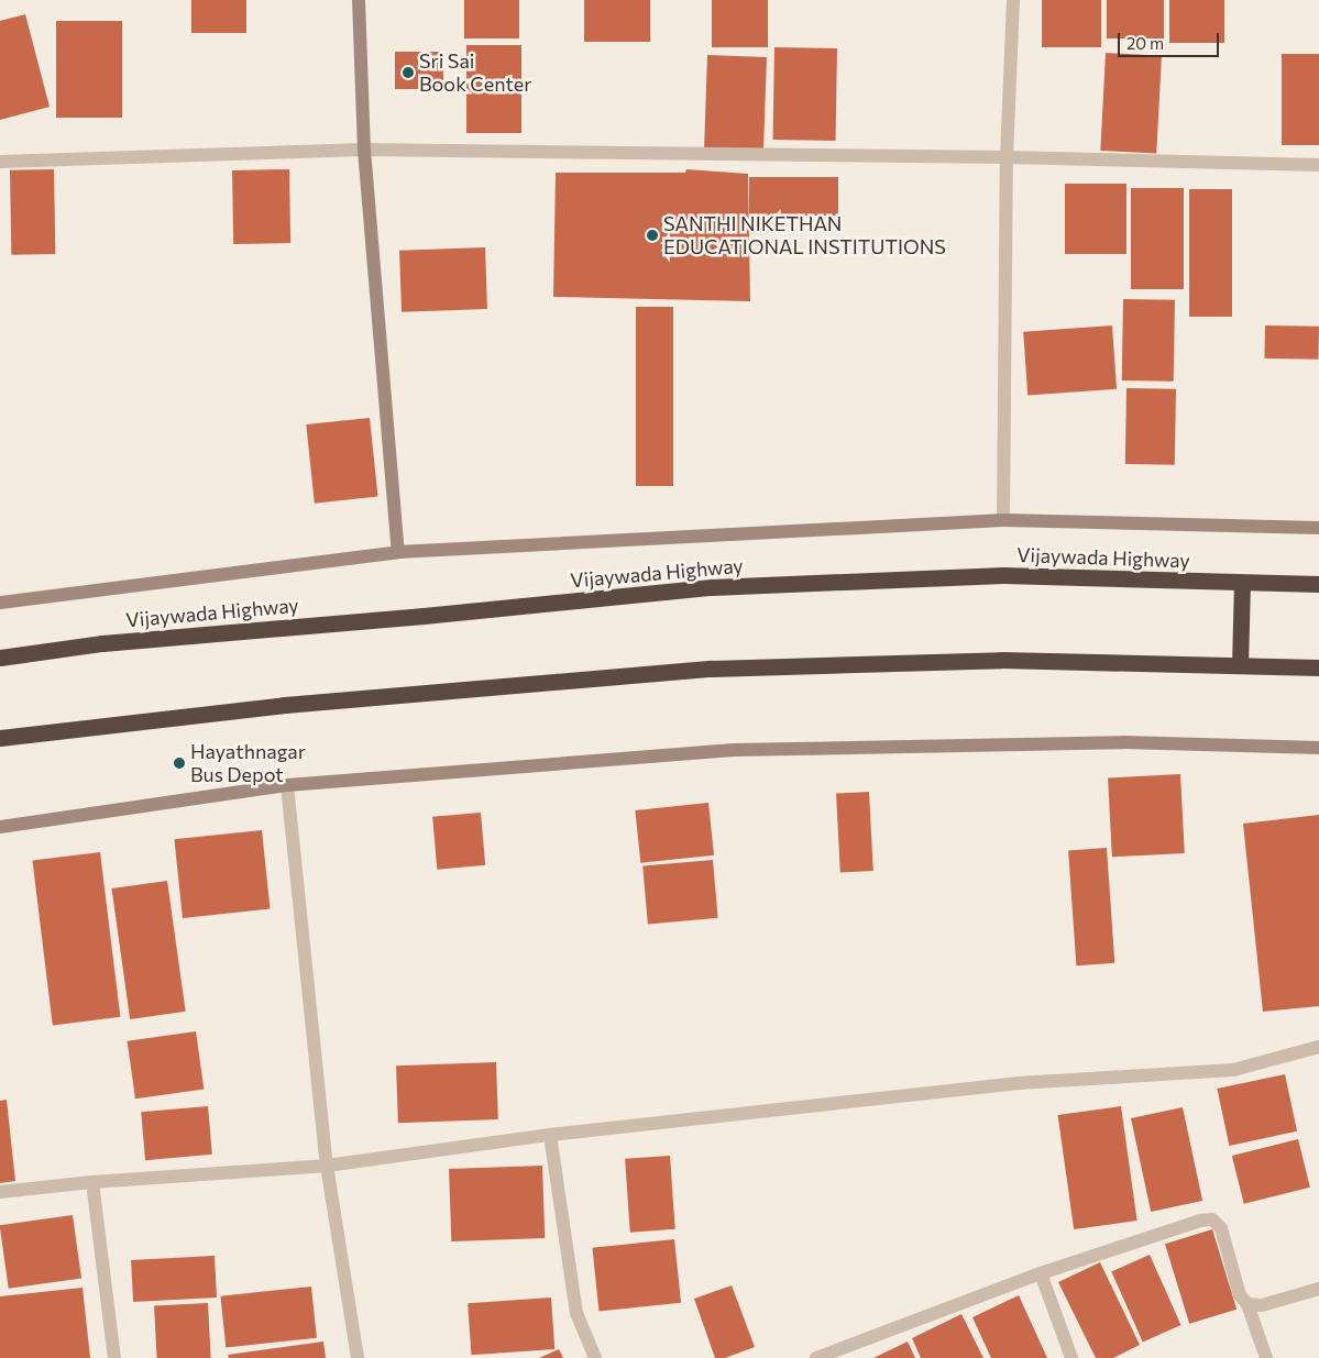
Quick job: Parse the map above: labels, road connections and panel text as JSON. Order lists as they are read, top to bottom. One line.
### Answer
{"streets":{"highway":["Vijaywada Highway"]},"places":["Sri Sai Book Center","SANTHI NIKETHAN EDUCATIONAL INSTITUTIONS","Hayathnagar Bus Depot"],"scale_bar":"20 m"}
